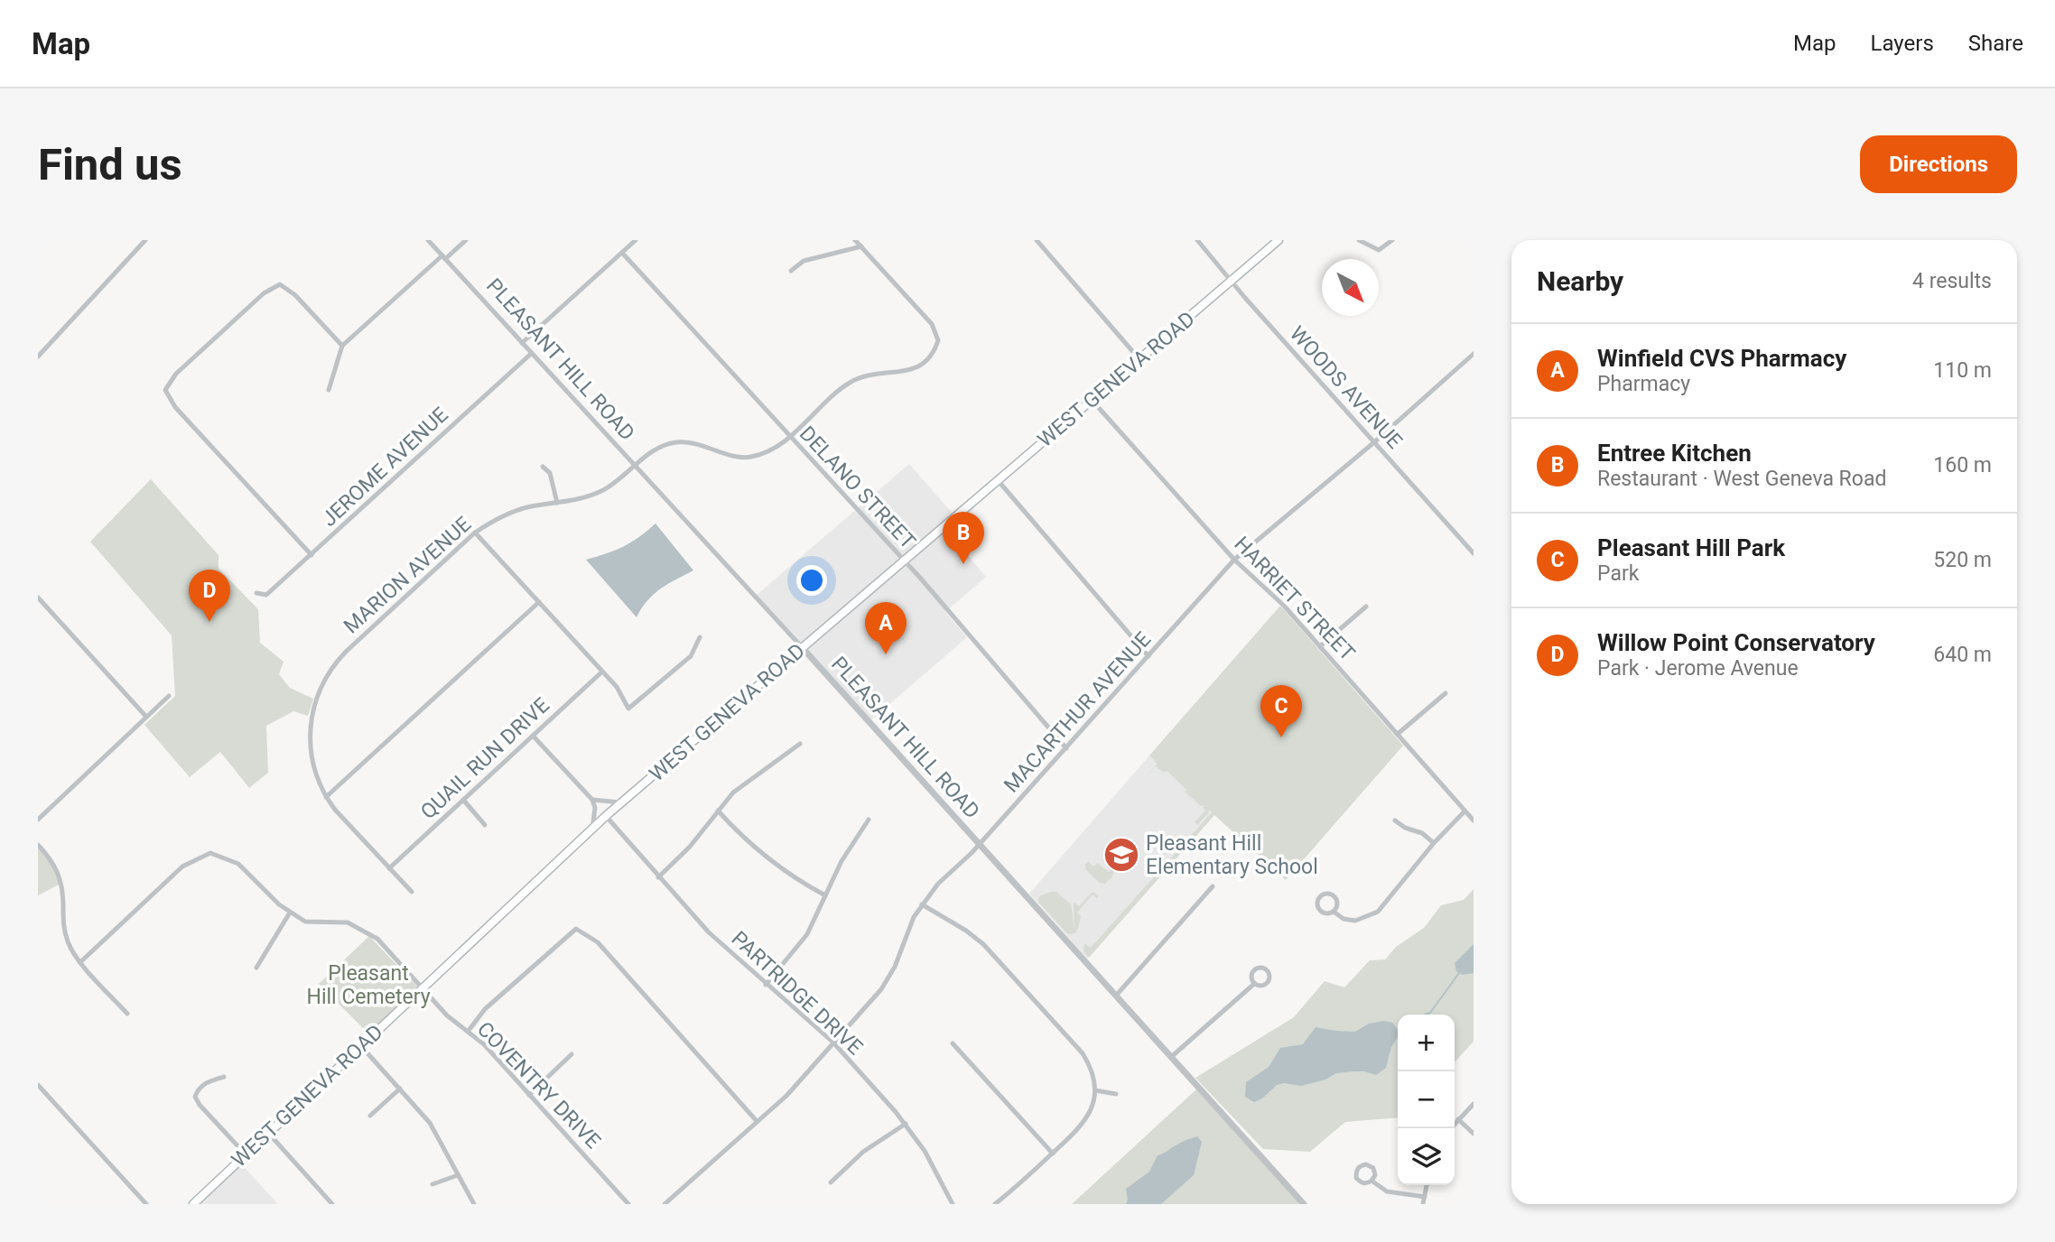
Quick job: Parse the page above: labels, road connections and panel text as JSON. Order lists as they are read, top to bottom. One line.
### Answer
{"streets":{"main road":["WEST GENEVA ROAD"],"street":["PLEASANT HILL ROAD","WOODS AVENUE","JEROME AVENUE","DELANO STREET","MARION AVENUE","HARRIET STREET","MACARTHUR AVENUE","QUAIL RUN DRIVE","PARTRIDGE DRIVE","COVENTRY DRIVE"]},"crossings":[["PLEASANT HILL ROAD","WEST GENEVA ROAD"],["PLEASANT HILL ROAD","JEROME AVENUE"],["PLEASANT HILL ROAD","MARION AVENUE"],["PLEASANT HILL ROAD","MACARTHUR AVENUE"],["WEST GENEVA ROAD","WOODS AVENUE"],["WEST GENEVA ROAD","DELANO STREET"],["WEST GENEVA ROAD","HARRIET STREET"],["WEST GENEVA ROAD","PARTRIDGE DRIVE"],["WEST GENEVA ROAD","COVENTRY DRIVE"],["WOODS AVENUE","MACARTHUR AVENUE"],["DELANO STREET","MARION AVENUE"],["DELANO STREET","MACARTHUR AVENUE"],["MARION AVENUE","QUAIL RUN DRIVE"],["HARRIET STREET","MACARTHUR AVENUE"],["MACARTHUR AVENUE","PARTRIDGE DRIVE"]],"parks":["Pleasant Hill Cemetery"],"places":{"school or university":["Pleasant Hill Elementary School"]},"north":"bottom right","page":{"header":"Map","nav":["Map","Layers","Share"],"buttons":"Directions","title":"Find us","heading":["Nearby","4 results"],"list":[{"mark":"A","name":"Winfield CVS Pharmacy","note":"Pharmacy","value":"110 m"},{"mark":"B","name":"Entree Kitchen","note":"Restaurant · West Geneva Road","value":"160 m"},{"mark":"C","name":"Pleasant Hill Park","note":"Park","value":"520 m"},{"mark":"D","name":"Willow Point Conservatory","note":"Park · Jerome Avenue","value":"640 m"}],"pins":["B","D","A","C"],"map_buttons":["+","−"]}}
